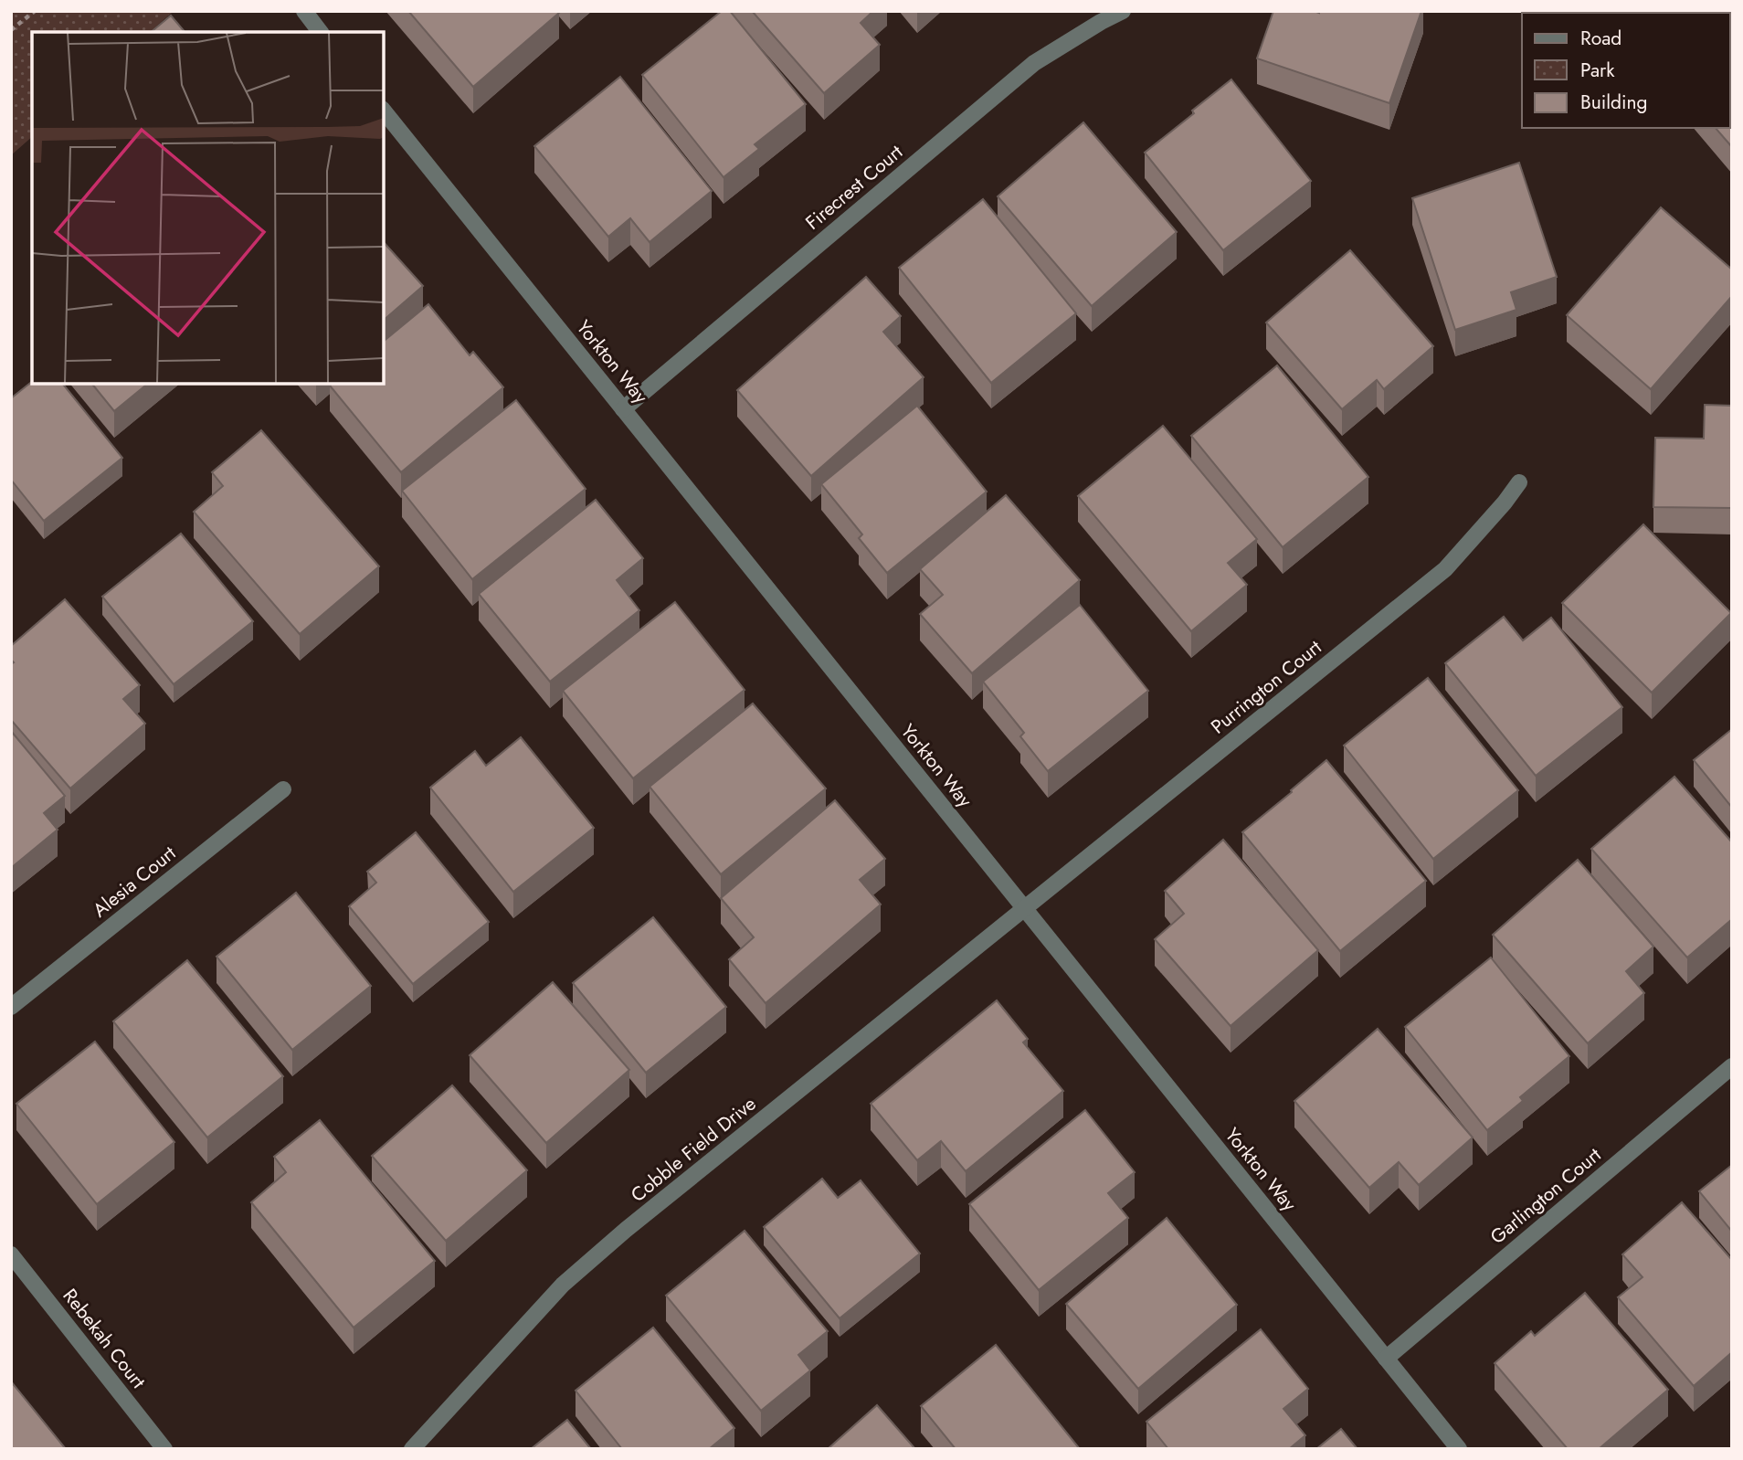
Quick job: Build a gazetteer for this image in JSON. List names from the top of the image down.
{
  "streets": {
    "street": [
      "Firecrest Court",
      "Yorkton Way",
      "Purrington Court",
      "Alesia Court",
      "Cobble Field Drive",
      "Garlington Court",
      "Rebekah Court"
    ]
  },
  "crossings": [
    ["Firecrest Court", "Yorkton Way"],
    ["Yorkton Way", "Purrington Court"],
    ["Yorkton Way", "Cobble Field Drive"],
    ["Yorkton Way", "Garlington Court"],
    ["Purrington Court", "Cobble Field Drive"]
  ],
  "legend": ["Road", "Park", "Building"]
}
